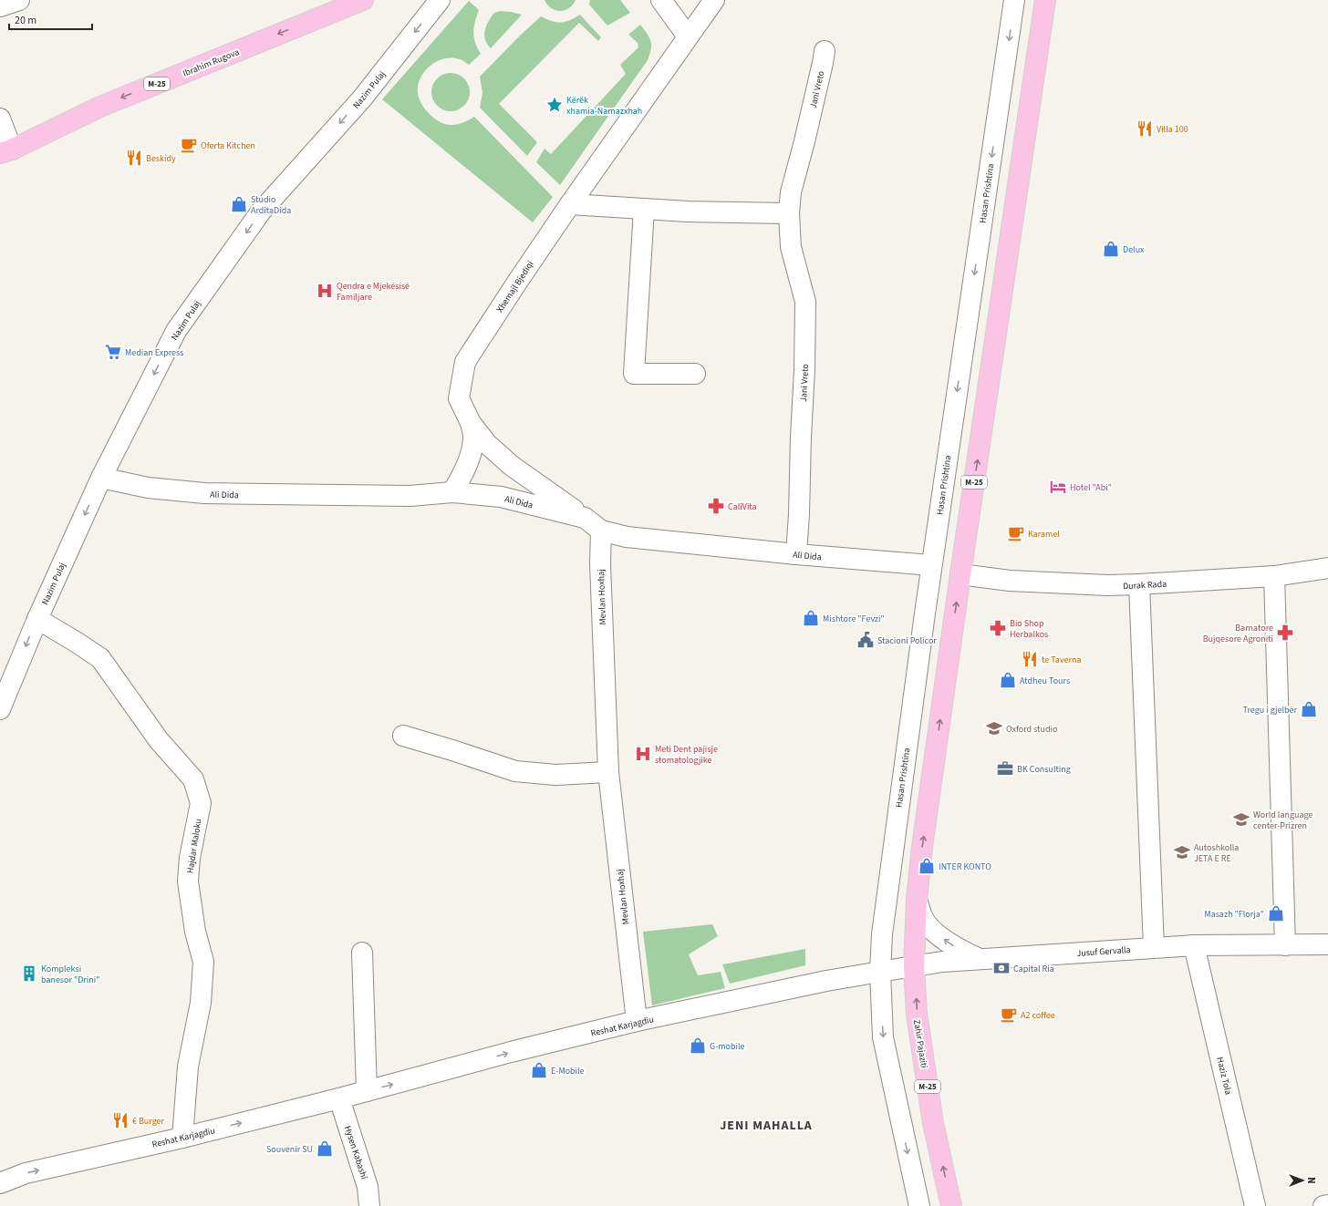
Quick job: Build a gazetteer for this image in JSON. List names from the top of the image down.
{
  "streets": {
    "main road": ["Ibrahim Rugova", "M-25", "Zahir Pajaziti"],
    "street": [
      "Nazim Pulaj",
      "Jani Vreto",
      "Hasan Prishtina",
      "Xhemajl Bjediqi",
      "Ali Dida",
      "Durak Rada",
      "Mevlan Hoxhaj",
      "Hajdar Maloku",
      "Jusuf Gervalla",
      "Reshat Karjagdiu",
      "Haziz Tola",
      "Hysen Kabashi"
    ]
  },
  "crossings": [
    ["M-25", "Durak Rada"],
    ["M-25", "Jusuf Gervalla"],
    ["M-25", "Zahir Pajaziti"],
    ["Nazim Pulaj", "Ali Dida"],
    ["Nazim Pulaj", "Hajdar Maloku"],
    ["Jani Vreto", "Ali Dida"],
    ["Hasan Prishtina", "Ali Dida"],
    ["Hasan Prishtina", "Jusuf Gervalla"],
    ["Hasan Prishtina", "Reshat Karjagdiu"],
    ["Xhemajl Bjediqi", "Ali Dida"],
    ["Ali Dida", "Mevlan Hoxhaj"],
    ["Mevlan Hoxhaj", "Reshat Karjagdiu"],
    ["Hajdar Maloku", "Reshat Karjagdiu"],
    ["Jusuf Gervalla", "Reshat Karjagdiu"],
    ["Jusuf Gervalla", "Zahir Pajaziti"],
    ["Jusuf Gervalla", "Haziz Tola"],
    ["Reshat Karjagdiu", "Hysen Kabashi"]
  ],
  "one_way": [
    "Ibrahim Rugova",
    "Nazim Pulaj",
    "Hasan Prishtina",
    "Reshat Karjagdiu",
    "Zahir Pajaziti"
  ],
  "districts": ["JENI MAHALLA"],
  "places": {
    "place": ["Kërëk xhamia-Namazxhah"],
    "restaurant": [
      "Villa 100",
      "Beskidy",
      "te Taverna",
      "€ Burger"
    ],
    "cafe": ["Oferta Kitchen", "Karamel", "A2 coffee"],
    "shop": [
      "Studio ArditaDida",
      "Delux",
      "Mishtore \"Fevzi\"",
      "Atdheu Tours",
      "Tregu i gjelbër",
      "INTER KONTO",
      "Masazh \"Florja\"",
      "G-mobile",
      "E-Mobile",
      "Souvenir SU"
    ],
    "hospital": ["Qendra e Mjekësisë Familjare", "Meti Dent pajisje stomatologjike"],
    "supermarket": ["Median Express"],
    "hotel": ["Hotel \"Abi\""],
    "pharmacy": ["CaliVita", "Bio Shop Herbalkos", "Barnatore Bujqesore Agroniti"],
    "public building": ["Stacioni Policor"],
    "school or university": ["Oxford studio", "World language center-Prizren", "Autoshkolla JETA E RE"],
    "office": ["BK Consulting"],
    "bank": ["Capital Ria"],
    "building": ["Kompleksi banesor \"Drini\""]
  },
  "scale_bar": "20 m",
  "north": "right"
}
